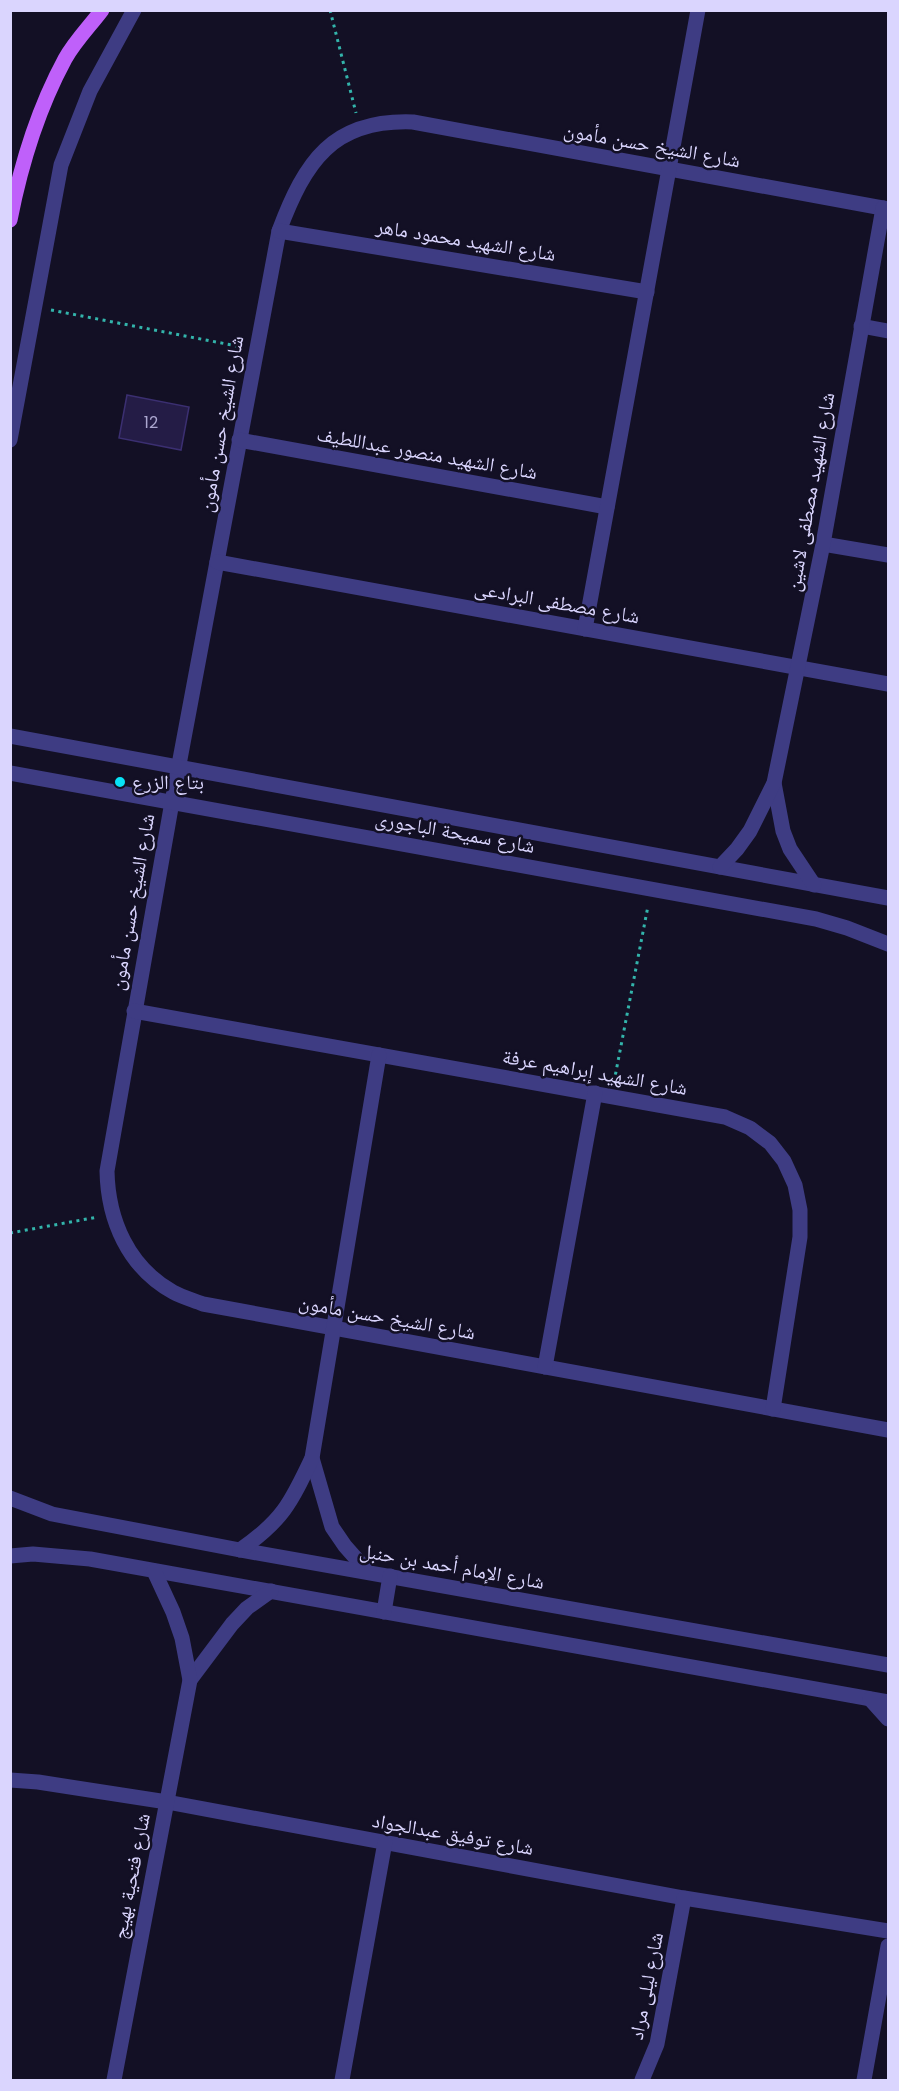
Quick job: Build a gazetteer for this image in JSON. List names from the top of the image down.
{
  "streets": {
    "street": [
      "شارع الشيخ حسن مأمون",
      "شارع الشهيد محمود ماهر",
      "شارع الشهيد منصور عبداللطيف",
      "شارع الشهيد مصطفى لاشين",
      "شارع مصطفى البرادعى",
      "شارع سميحة الباجورى",
      "شارع الشهيد إبراهيم عرفة",
      "شارع الإمام أحمد بن حنبل",
      "شارع توفيق عبدالجواد",
      "شارع فتحية بهيج",
      "شارع ليلى مراد"
    ]
  },
  "crossings": [
    ["شارع الشيخ حسن مأمون", "شارع الشهيد محمود ماهر"],
    ["شارع الشيخ حسن مأمون", "شارع الشهيد منصور عبداللطيف"],
    ["شارع الشيخ حسن مأمون", "شارع الشهيد مصطفى لاشين"],
    ["شارع الشيخ حسن مأمون", "شارع مصطفى البرادعى"],
    ["شارع الشيخ حسن مأمون", "شارع سميحة الباجورى"],
    ["شارع الشيخ حسن مأمون", "شارع الشهيد إبراهيم عرفة"],
    ["شارع الشهيد مصطفى لاشين", "شارع مصطفى البرادعى"],
    ["شارع الشهيد مصطفى لاشين", "شارع سميحة الباجورى"],
    ["شارع توفيق عبدالجواد", "شارع فتحية بهيج"],
    ["شارع توفيق عبدالجواد", "شارع ليلى مراد"]
  ],
  "places": ["بتاع الزرع"],
  "house_numbers": ["12"]
}
